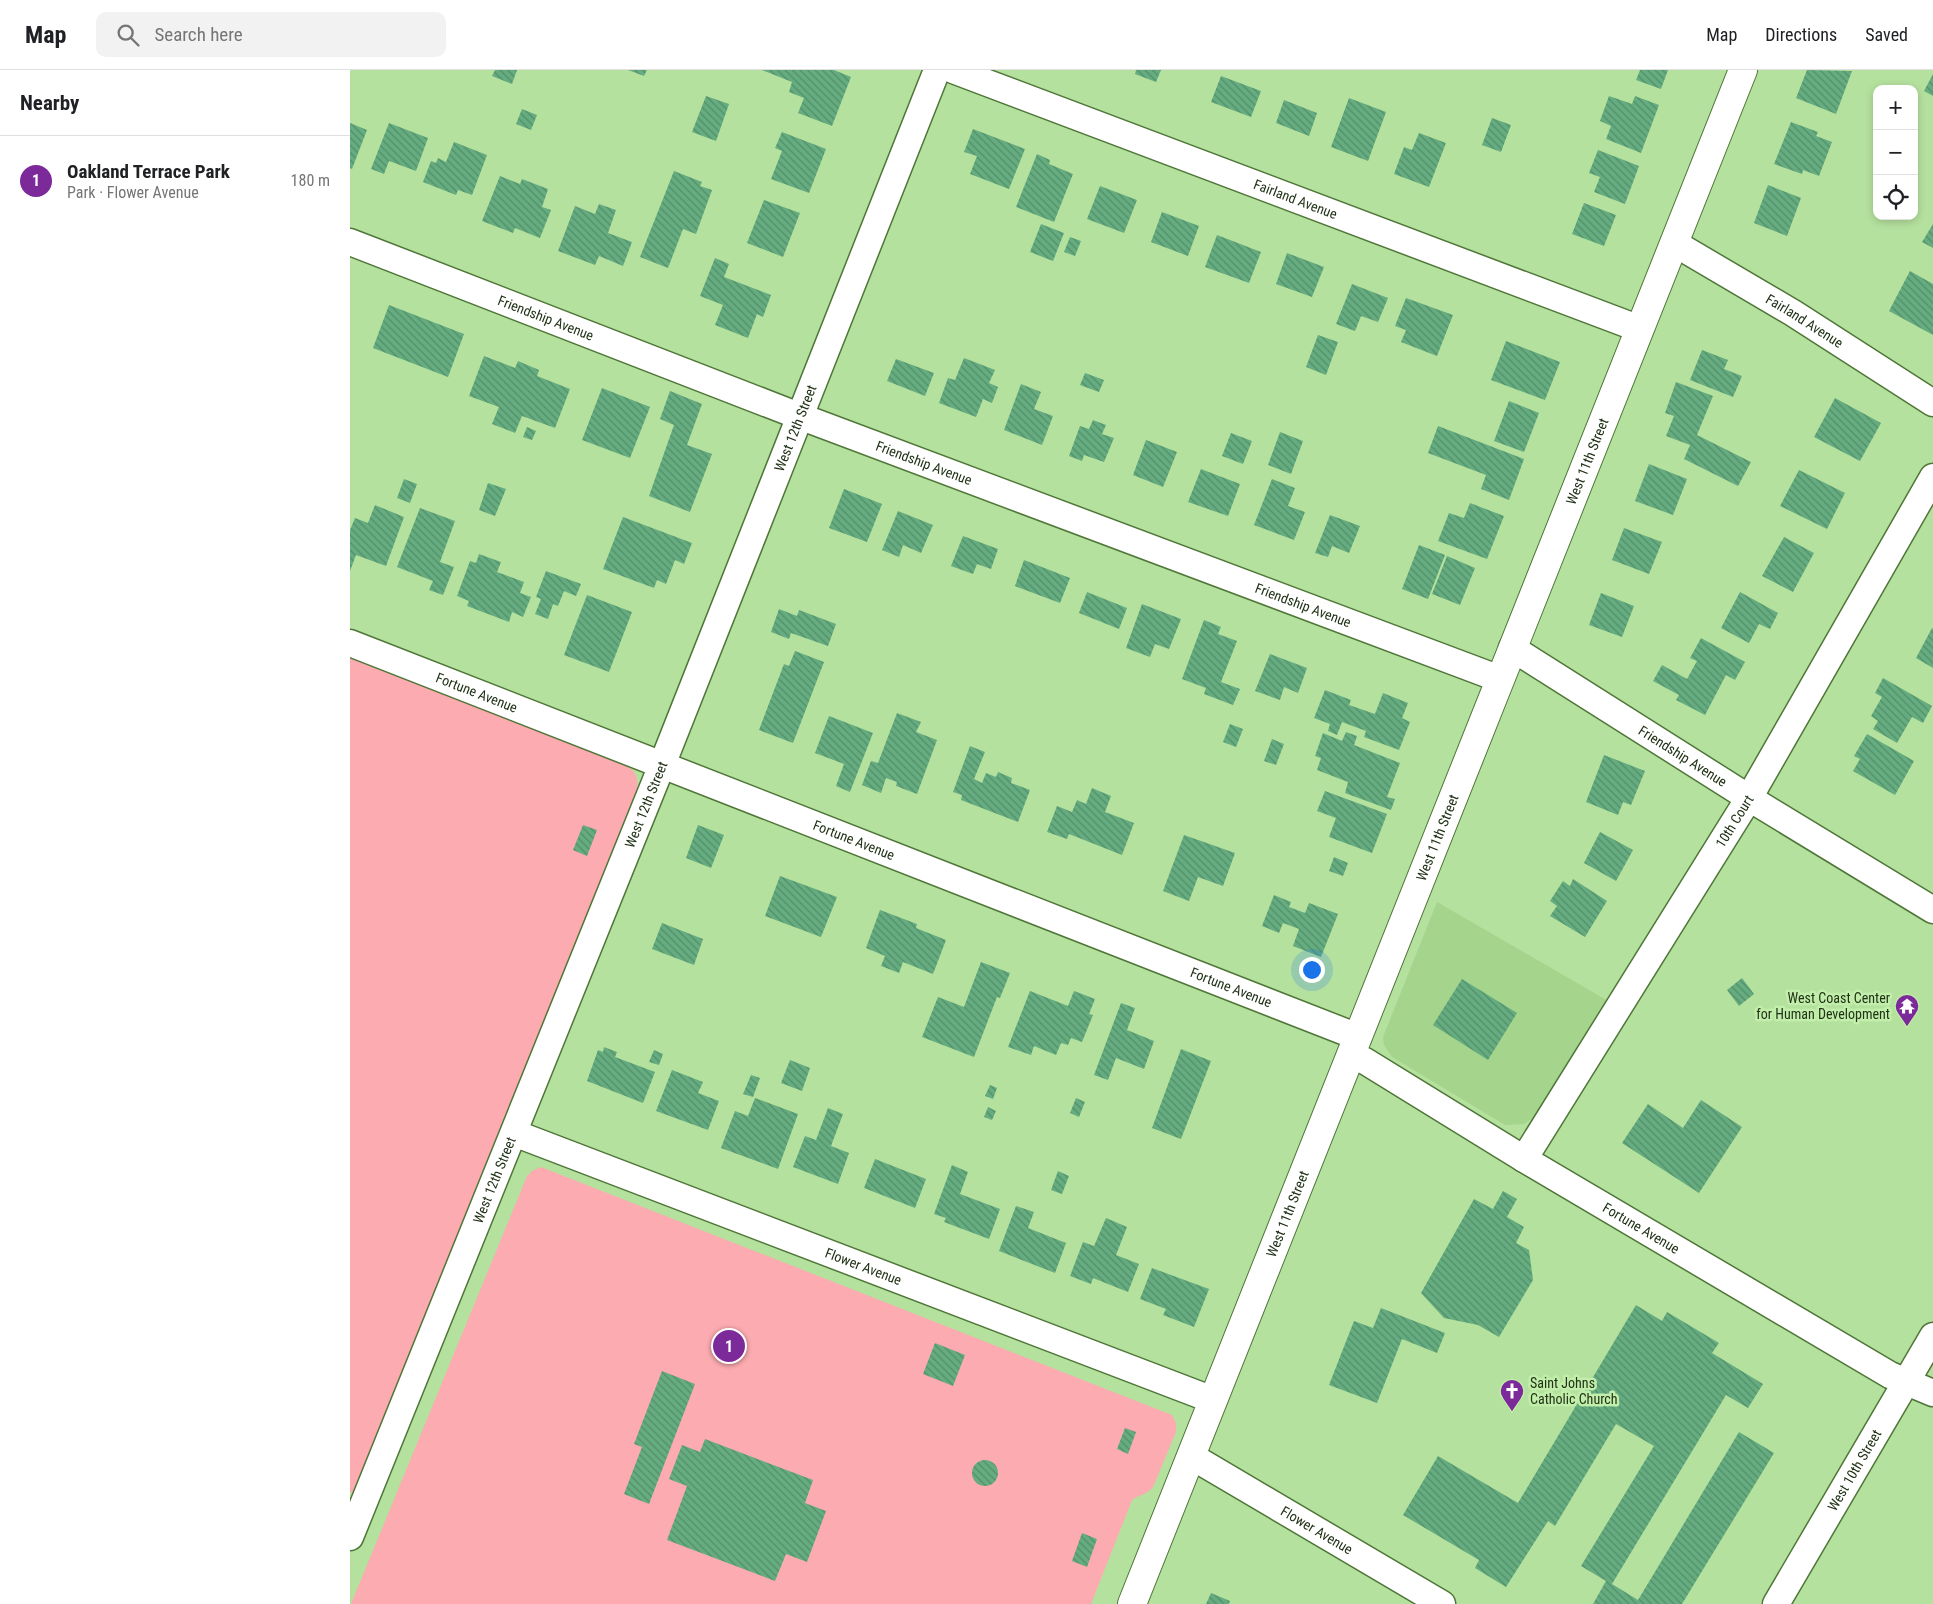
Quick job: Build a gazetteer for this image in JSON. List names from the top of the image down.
{
  "streets": {
    "main road": ["West 11th Street"],
    "street": [
      "Fairland Avenue",
      "Friendship Avenue",
      "West 12th Street",
      "Fortune Avenue",
      "10th Court",
      "Flower Avenue",
      "West 10th Street"
    ]
  },
  "crossings": [
    ["Fairland Avenue", "West 11th Street"],
    ["Friendship Avenue", "West 12th Street"],
    ["Friendship Avenue", "West 11th Street"],
    ["Friendship Avenue", "10th Court"],
    ["West 12th Street", "Fortune Avenue"],
    ["West 12th Street", "Flower Avenue"],
    ["West 11th Street", "Fortune Avenue"],
    ["West 11th Street", "Flower Avenue"],
    ["Fortune Avenue", "10th Court"],
    ["Fortune Avenue", "West 10th Street"]
  ],
  "places": {
    "temple": ["West Coast Center for Human Development"],
    "church": ["Saint Johns Catholic Church"]
  },
  "page": {
    "header": "Map",
    "search": "Search here",
    "nav": ["Map", "Directions", "Saved"],
    "heading": "Nearby",
    "map_buttons": ["+", "−"],
    "list": [
      {
        "mark": "1",
        "name": "Oakland Terrace Park",
        "note": "Park · Flower Avenue",
        "value": "180 m"
      }
    ],
    "pins": "1"
  }
}
